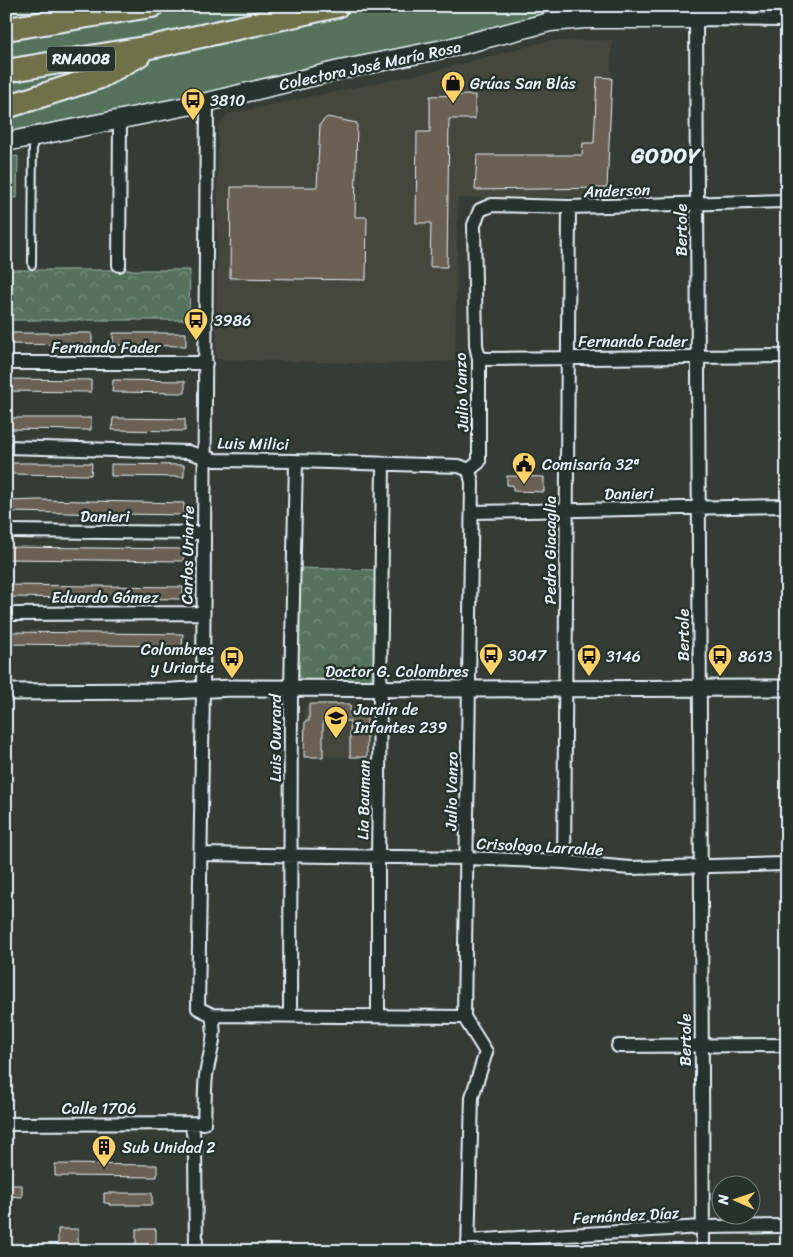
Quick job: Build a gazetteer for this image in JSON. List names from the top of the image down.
{
  "streets": {
    "highway": ["RNA008"],
    "main road": ["Colectora José María Rosa"],
    "street": [
      "Anderson",
      "Bertole",
      "Fernando Fader",
      "Julio Vanzo",
      "Luis Milici",
      "Danieri",
      "Pedro Giacaglia",
      "Carlos Uriarte",
      "Eduardo Gómez",
      "Doctor G. Colombres",
      "Luis Ouvrard",
      "Lia Bauman",
      "Crisologo Larralde",
      "Calle 1706",
      "Fernández Díaz"
    ]
  },
  "crossings": [
    ["Colectora José María Rosa", "Bertole"],
    ["Colectora José María Rosa", "Carlos Uriarte"],
    ["Anderson", "Bertole"],
    ["Anderson", "Julio Vanzo"],
    ["Anderson", "Pedro Giacaglia"],
    ["Bertole", "Fernando Fader"],
    ["Bertole", "Danieri"],
    ["Bertole", "Doctor G. Colombres"],
    ["Bertole", "Crisologo Larralde"],
    ["Bertole", "Fernández Díaz"],
    ["Fernando Fader", "Julio Vanzo"],
    ["Fernando Fader", "Pedro Giacaglia"],
    ["Fernando Fader", "Carlos Uriarte"],
    ["Julio Vanzo", "Luis Milici"],
    ["Julio Vanzo", "Danieri"],
    ["Julio Vanzo", "Doctor G. Colombres"],
    ["Julio Vanzo", "Crisologo Larralde"],
    ["Luis Milici", "Carlos Uriarte"],
    ["Luis Milici", "Luis Ouvrard"],
    ["Luis Milici", "Lia Bauman"],
    ["Danieri", "Pedro Giacaglia"],
    ["Danieri", "Carlos Uriarte"],
    ["Pedro Giacaglia", "Doctor G. Colombres"],
    ["Pedro Giacaglia", "Crisologo Larralde"],
    ["Carlos Uriarte", "Eduardo Gómez"],
    ["Carlos Uriarte", "Doctor G. Colombres"],
    ["Carlos Uriarte", "Crisologo Larralde"],
    ["Doctor G. Colombres", "Luis Ouvrard"],
    ["Doctor G. Colombres", "Lia Bauman"],
    ["Luis Ouvrard", "Crisologo Larralde"],
    ["Lia Bauman", "Crisologo Larralde"]
  ],
  "districts": ["GODOY"],
  "places": {
    "shop": ["Grúas San Blás"],
    "bus stop": [
      "3810",
      "3986",
      "3047",
      "3146",
      "8613",
      "Colombres y Uriarte"
    ],
    "public building": ["Comisaría 32ª"],
    "school or university": ["Jardín de Infantes 239"],
    "building": ["Sub Unidad 2"]
  },
  "north": "left"
}
